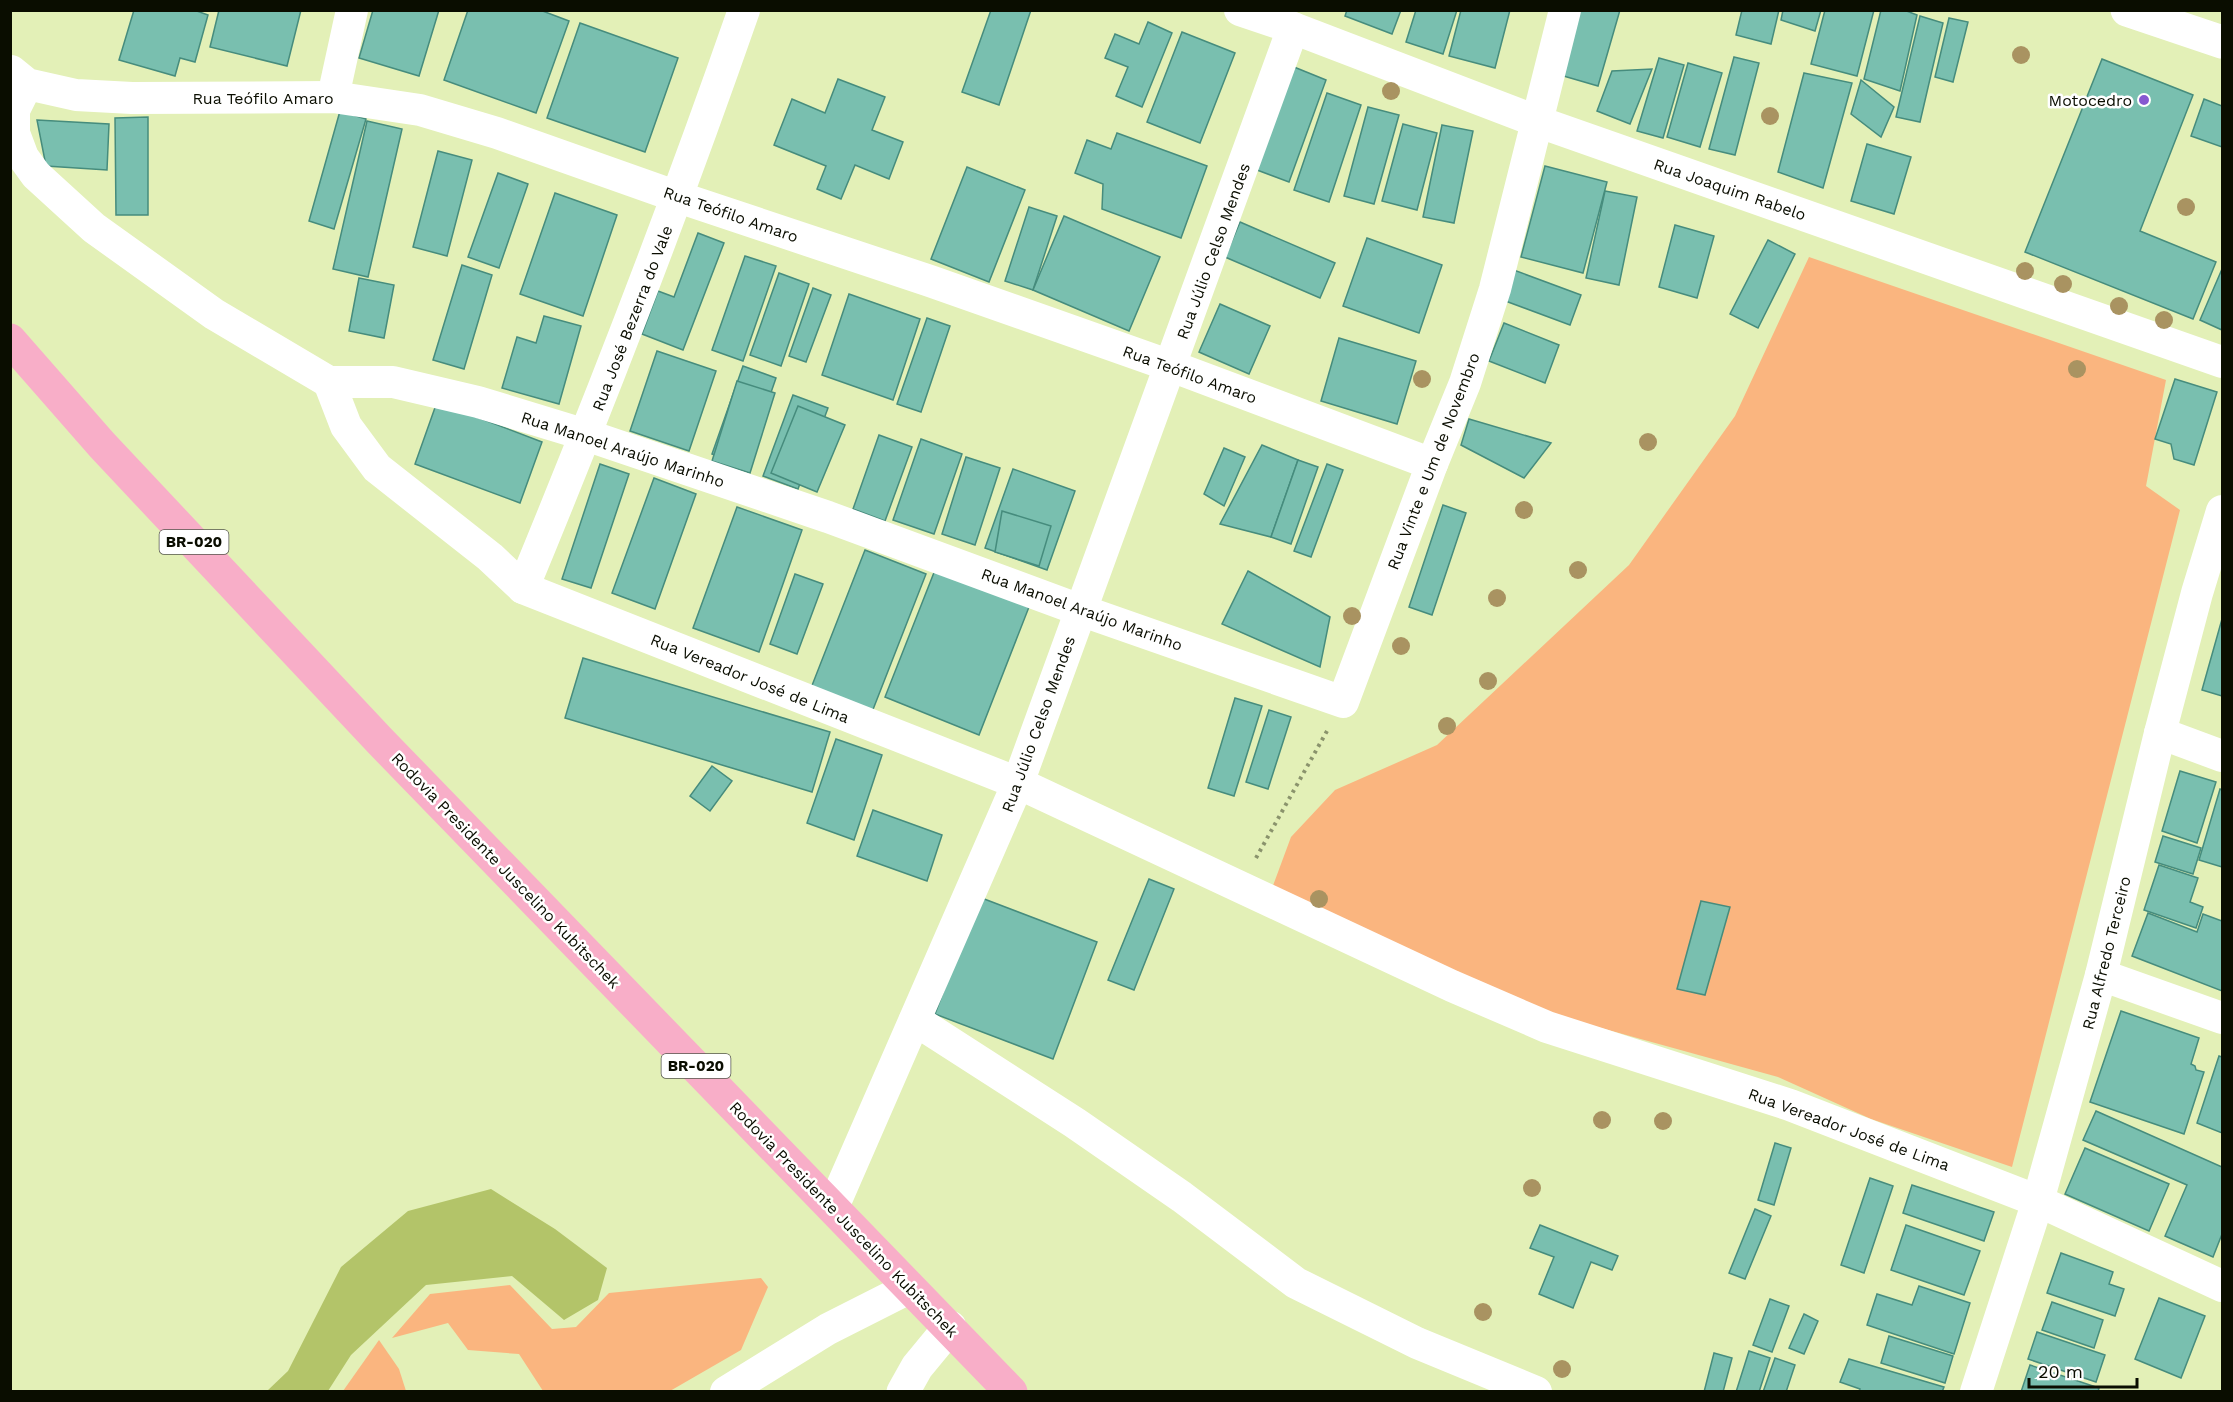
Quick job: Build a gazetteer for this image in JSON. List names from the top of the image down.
{
  "streets": {
    "highway": ["BR-020", "Rodovia Presidente Juscelino Kubitschek"],
    "street": [
      "Rua Teófilo Amaro",
      "Rua Joaquim Rabelo",
      "Rua Júlio Celso Mendes",
      "Rua José Bezerra do Vale",
      "Rua Manoel Araújo Marinho",
      "Rua Vinte e Um de Novembro",
      "Rua Vereador José de Lima",
      "Rua Alfredo Terceiro"
    ]
  },
  "crossings": [
    ["Rua Teófilo Amaro", "Rua Júlio Celso Mendes"],
    ["Rua Teófilo Amaro", "Rua José Bezerra do Vale"],
    ["Rua Teófilo Amaro", "Rua Vinte e Um de Novembro"],
    ["Rua Joaquim Rabelo", "Rua Júlio Celso Mendes"],
    ["Rua Joaquim Rabelo", "Rua Vinte e Um de Novembro"],
    ["Rua Júlio Celso Mendes", "Rua Manoel Araújo Marinho"],
    ["Rua Júlio Celso Mendes", "Rua Vereador José de Lima"],
    ["Rua Júlio Celso Mendes", "Rodovia Presidente Juscelino Kubitschek"],
    ["Rua José Bezerra do Vale", "Rua Manoel Araújo Marinho"],
    ["Rua José Bezerra do Vale", "Rua Vereador José de Lima"],
    ["Rua Manoel Araújo Marinho", "Rua Vinte e Um de Novembro"],
    ["Rua Manoel Araújo Marinho", "Rua Vereador José de Lima"],
    ["Rua Vereador José de Lima", "Rua Alfredo Terceiro"]
  ],
  "places": ["Motocedro"],
  "scale_bar": "20 m"
}
